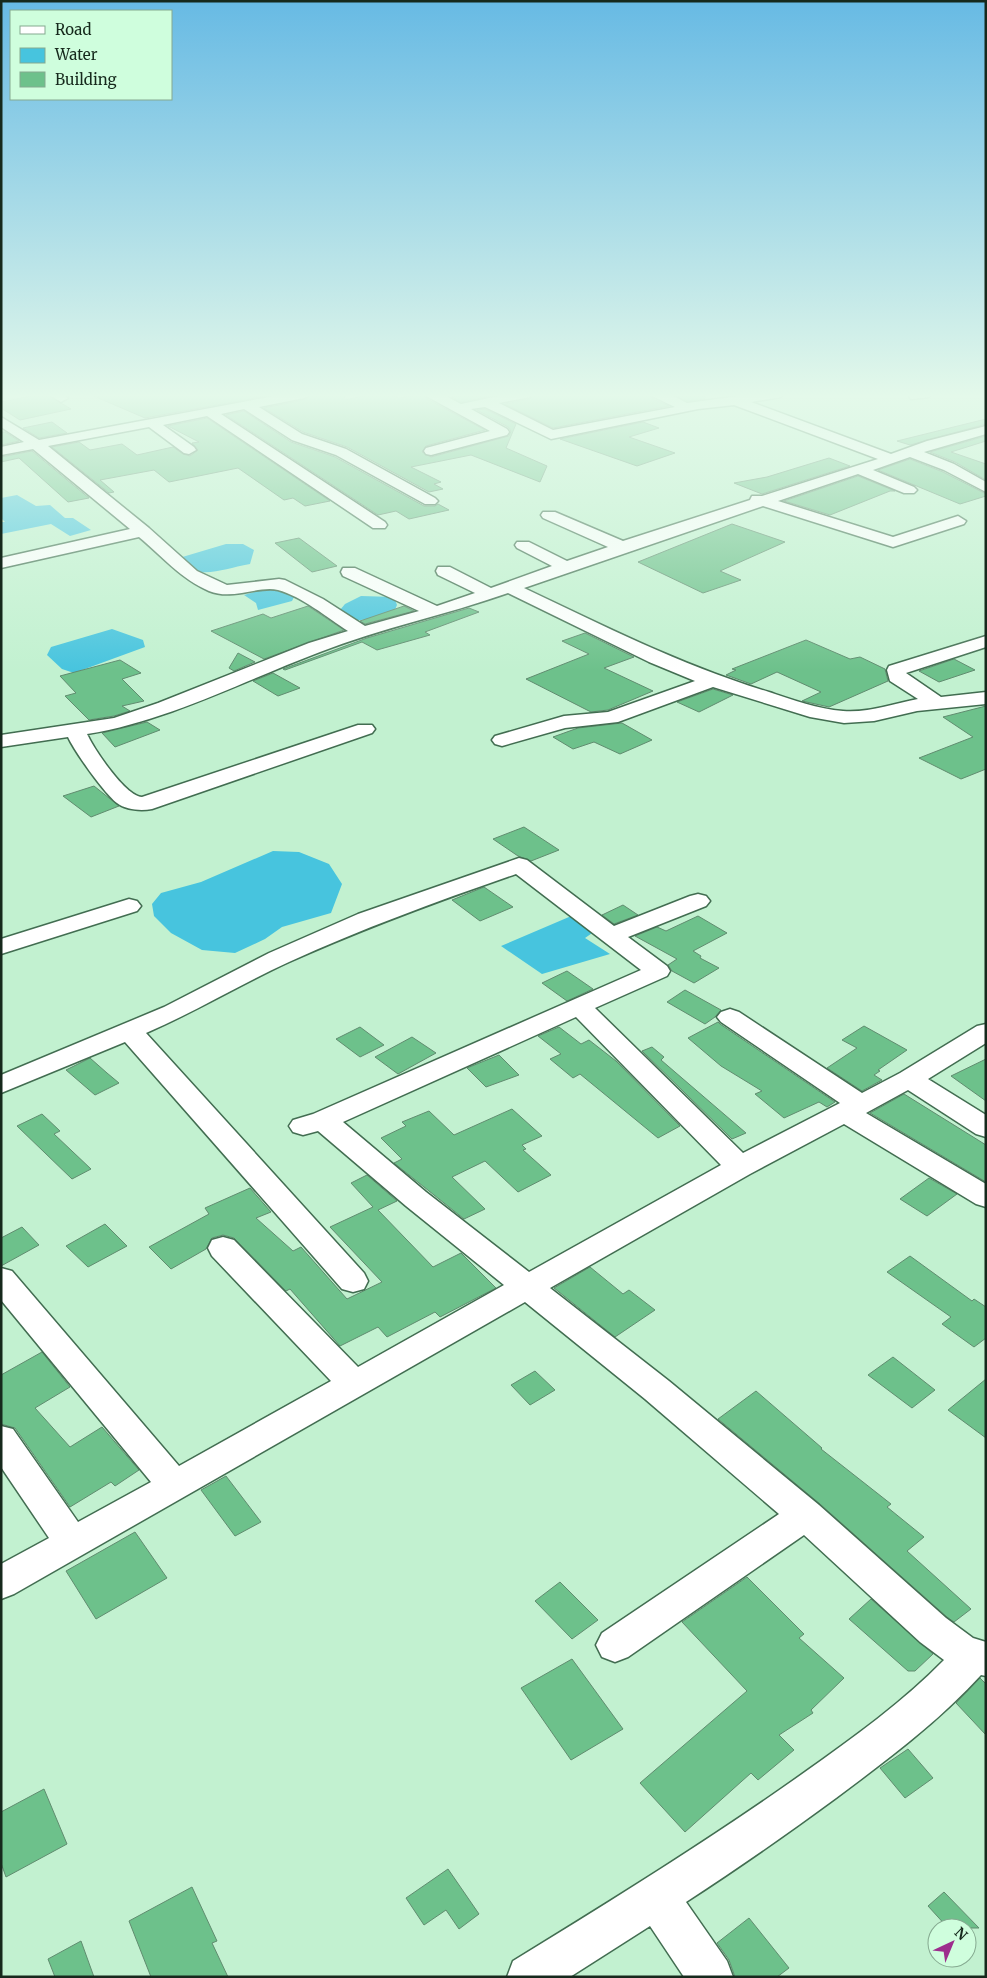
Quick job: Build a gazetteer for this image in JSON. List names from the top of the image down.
{
  "legend": ["Road", "Water", "Building"],
  "north": "top right"
}
